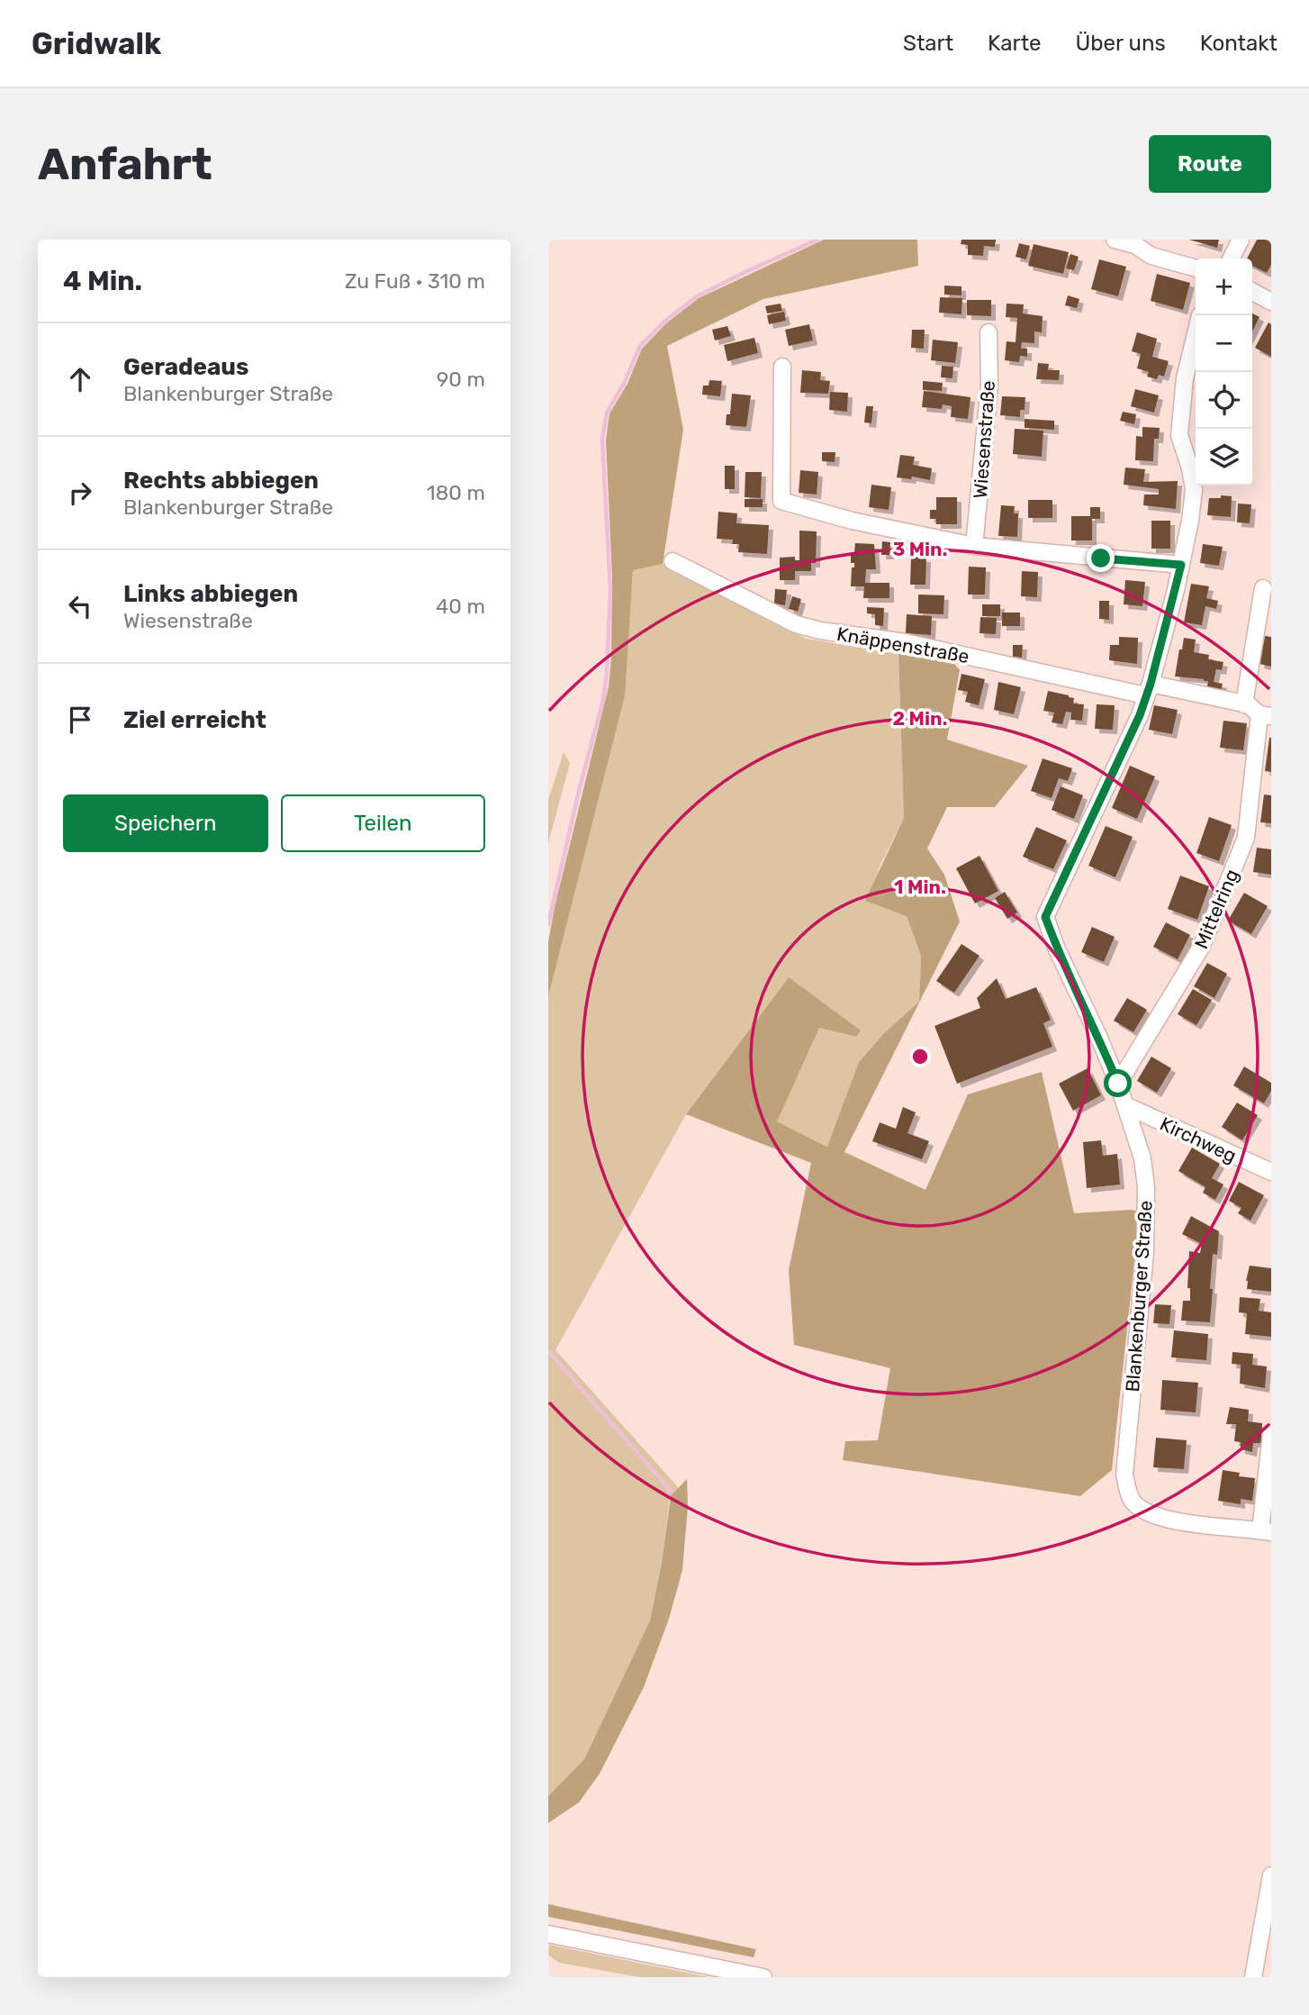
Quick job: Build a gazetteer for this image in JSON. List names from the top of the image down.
{
  "streets": {
    "street": [
      "Wiesenstraße",
      "Knäppenstraße",
      "Mittelring",
      "Kirchweg",
      "Blankenburger Straße"
    ]
  },
  "crossings": [
    ["Knäppenstraße", "Mittelring"],
    ["Knäppenstraße", "Blankenburger Straße"],
    ["Mittelring", "Blankenburger Straße"],
    ["Kirchweg", "Blankenburger Straße"]
  ],
  "page": {
    "header": "Gridwalk",
    "nav": [
      "Start",
      "Karte",
      "Über uns",
      "Kontakt"
    ],
    "buttons": [
      "Route",
      ["Speichern", "Teilen"]
    ],
    "title": "Anfahrt",
    "heading": ["4 Min.", "Zu Fuß · 310 m"],
    "map_buttons": ["+", "−"],
    "list": [
      ["Geradeaus", "Blankenburger Straße", "90 m"],
      ["Rechts abbiegen", "Blankenburger Straße", "180 m"],
      ["Links abbiegen", "Wiesenstraße", "40 m"],
      "Ziel erreicht"
    ]
  },
  "rings": ["3 Min.", "2 Min.", "1 Min."]
}
